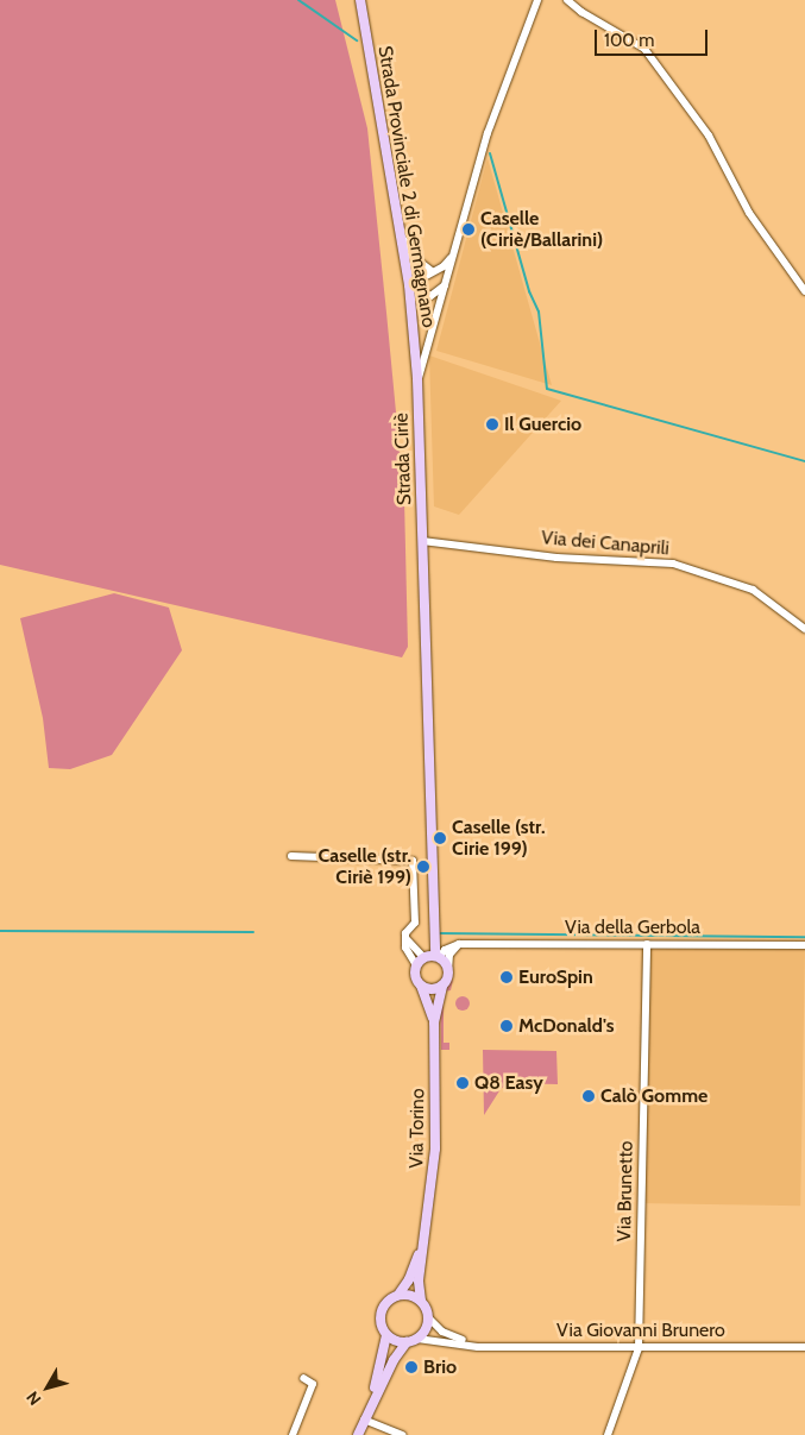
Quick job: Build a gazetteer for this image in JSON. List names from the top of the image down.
{
  "streets": {
    "main road": ["Strada Provinciale 2 di Germagnano", "Strada Ciriè", "Via Torino"],
    "street": [
      "Via dei Canaprili",
      "Via della Gerbola",
      "Via Brunetto",
      "Via Giovanni Brunero"
    ]
  },
  "crossings": [
    ["Strada Provinciale 2 di Germagnano", "Strada Ciriè"],
    ["Strada Ciriè", "Via dei Canaprili"],
    ["Strada Ciriè", "Via Torino"],
    ["Via della Gerbola", "Via Brunetto"],
    ["Via Torino", "Via Giovanni Brunero"],
    ["Via Brunetto", "Via Giovanni Brunero"]
  ],
  "places": [
    "Caselle (Ciriè/Ballarini)",
    "Il Guercio",
    "Caselle (str. Cirie 199)",
    "Caselle (str. Ciriè 199)",
    "EuroSpin",
    "McDonald's",
    "Q8 Easy",
    "Calò Gomme",
    "Brio"
  ],
  "scale_bar": "100 m",
  "north": "bottom left"
}
